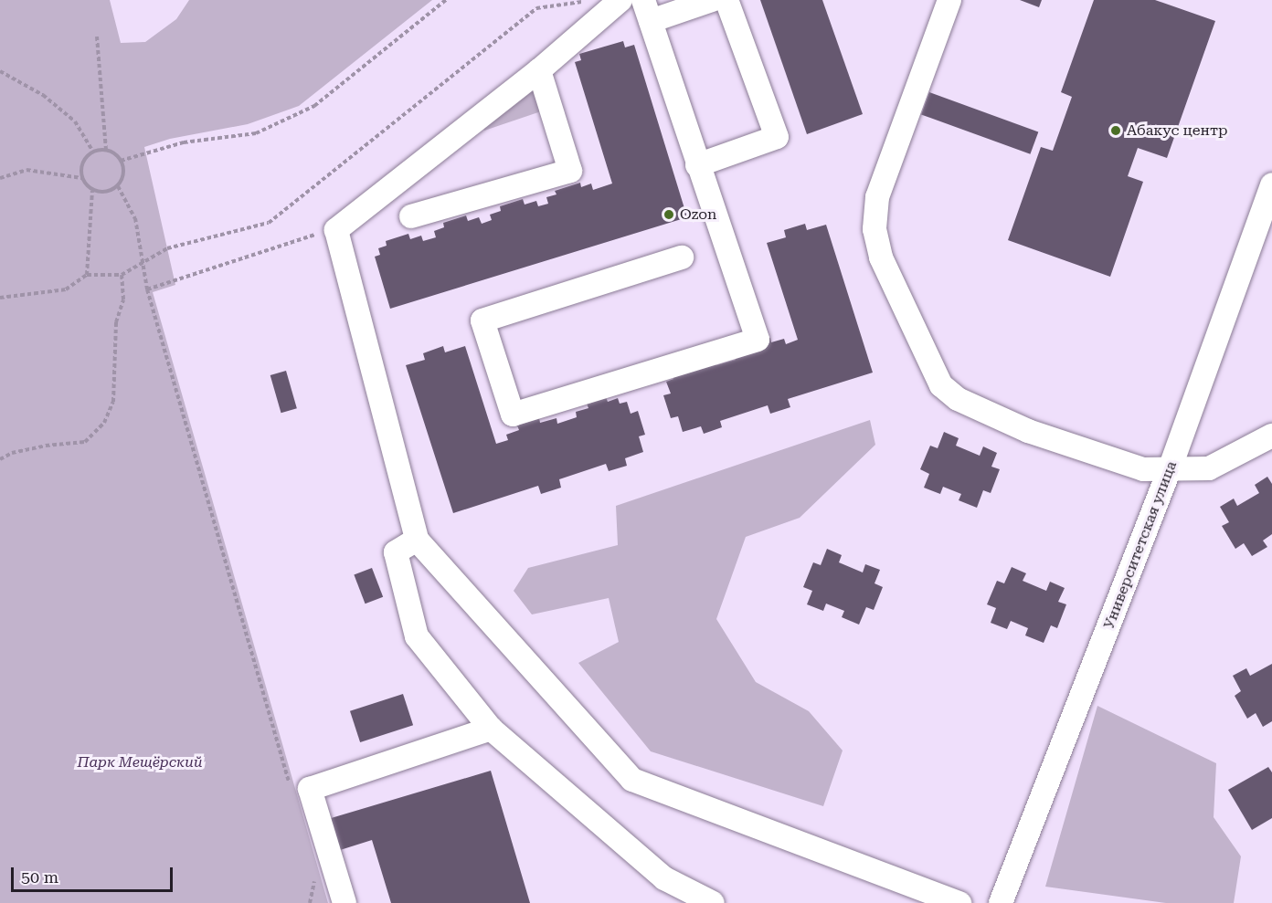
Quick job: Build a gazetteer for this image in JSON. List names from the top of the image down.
{
  "streets": {
    "street": ["Университетская улица"]
  },
  "parks": ["Парк Мещёрский"],
  "places": ["Абакус центр", "Ozon"],
  "scale_bar": "50 m"
}
